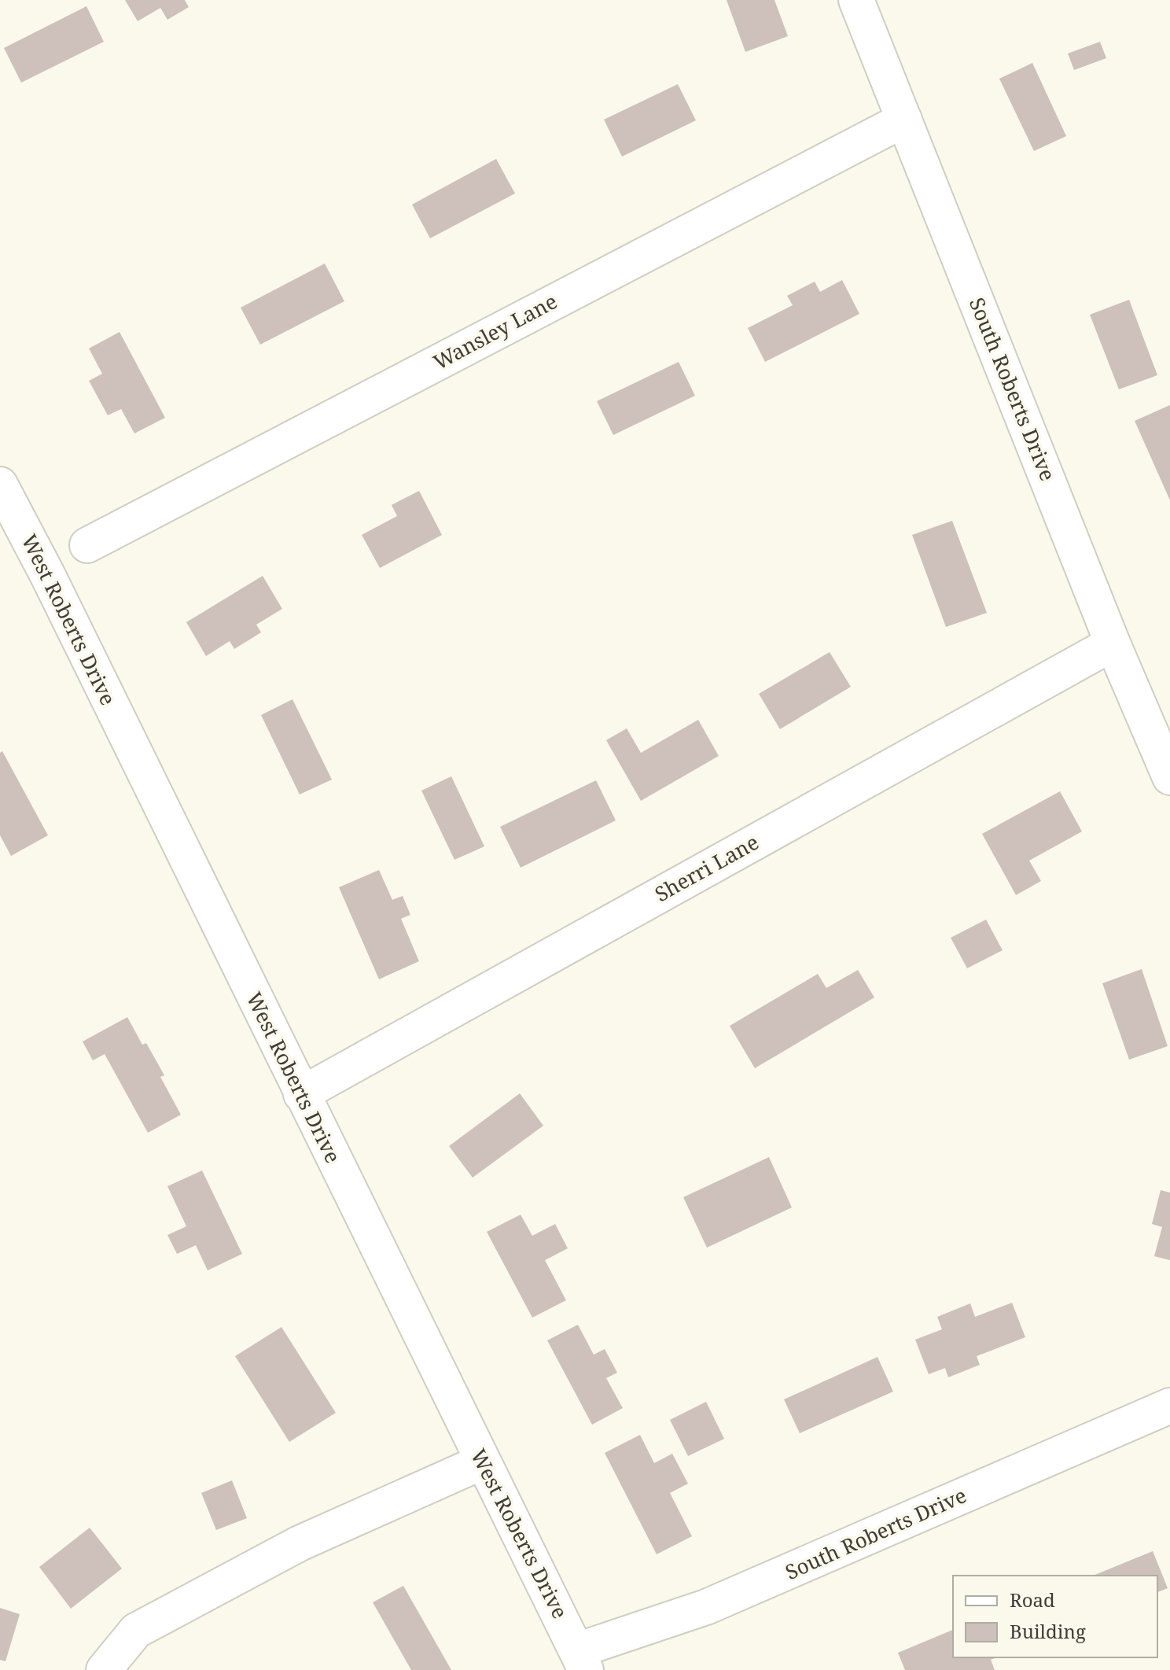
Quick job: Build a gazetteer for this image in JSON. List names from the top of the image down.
{
  "streets": {
    "street": [
      "Wansley Lane",
      "South Roberts Drive",
      "West Roberts Drive",
      "Sherri Lane"
    ]
  },
  "crossings": [
    ["Wansley Lane", "South Roberts Drive"],
    ["South Roberts Drive", "West Roberts Drive"],
    ["South Roberts Drive", "Sherri Lane"],
    ["West Roberts Drive", "Sherri Lane"]
  ],
  "legend": ["Road", "Building"]
}
